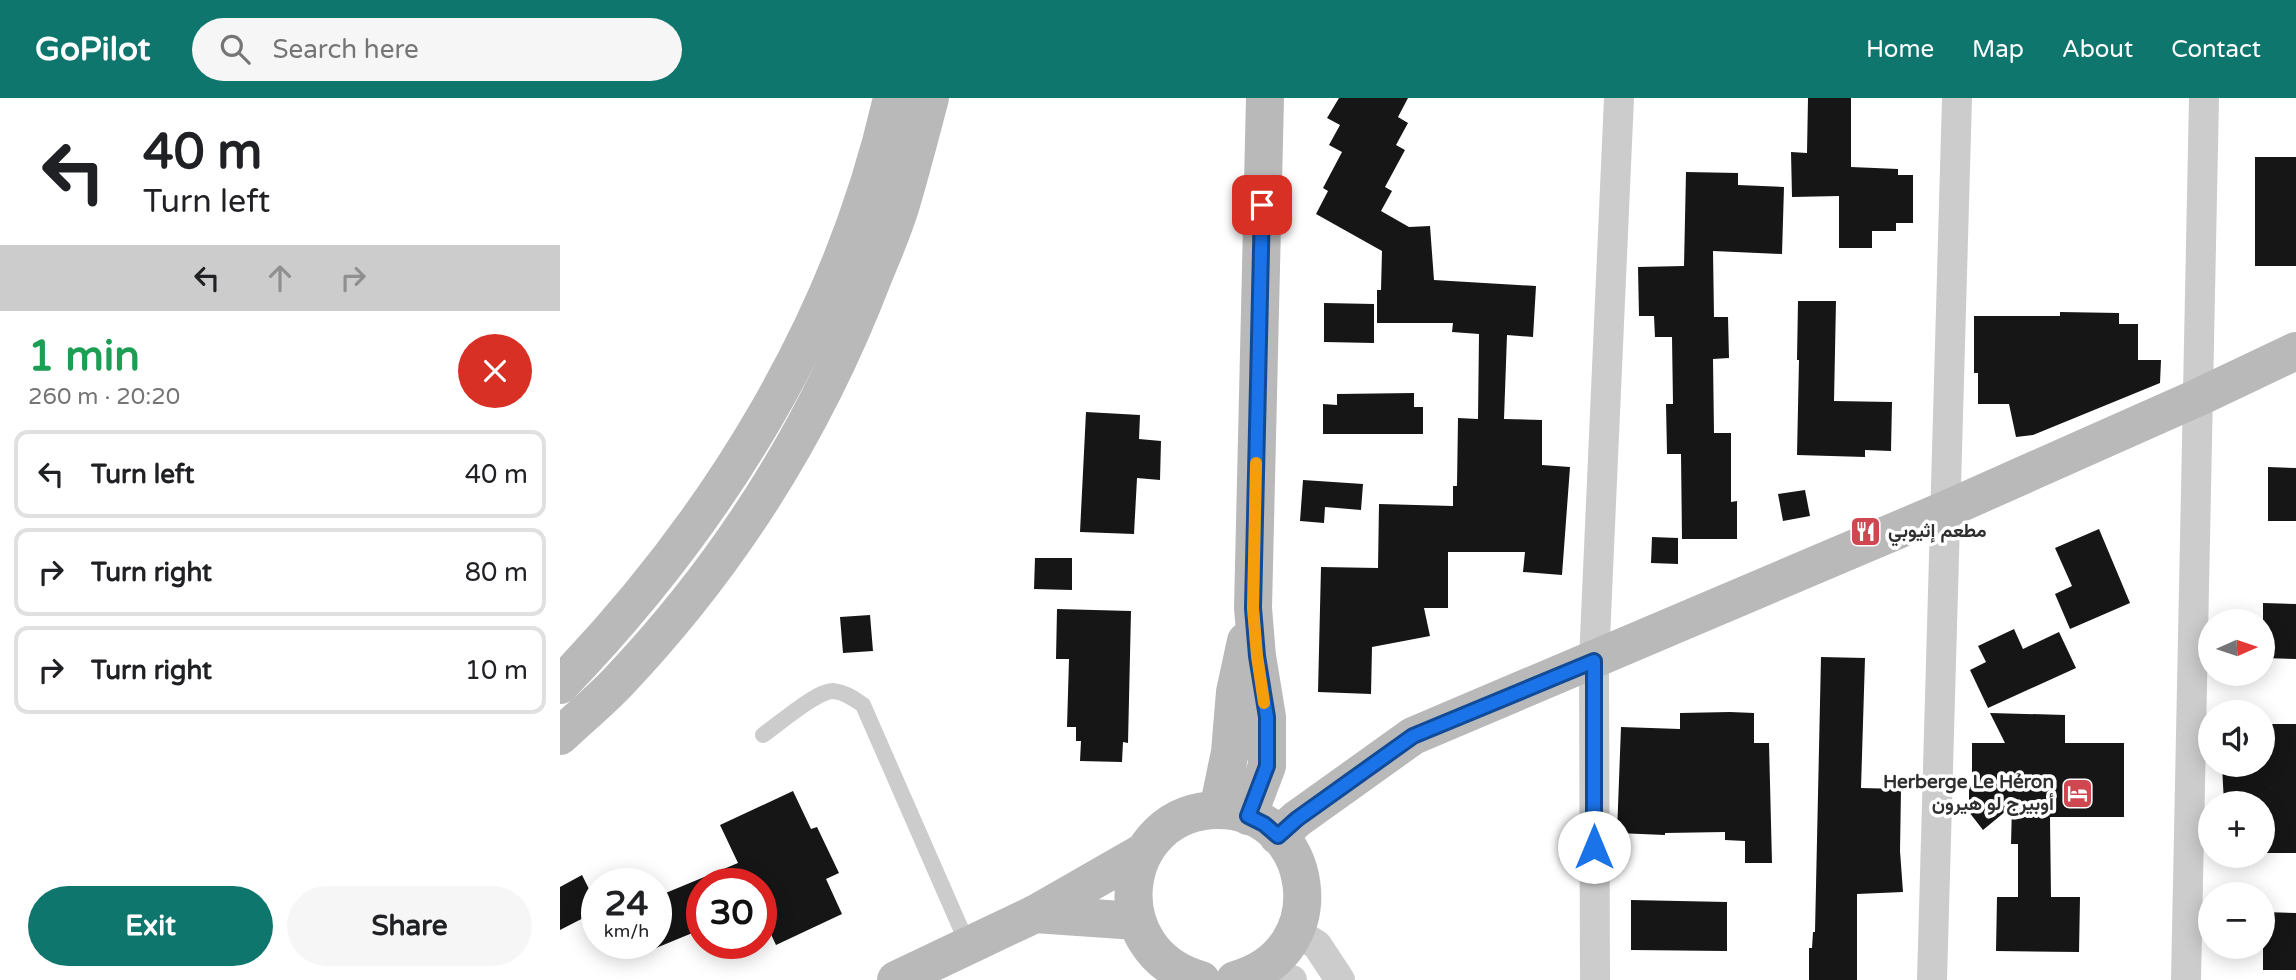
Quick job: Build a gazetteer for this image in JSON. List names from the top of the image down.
{
  "places": {
    "restaurant": ["مطعم إثيوبي"],
    "hotel": ["Herberge Le Héron أوبيرج لو هيرون"]
  },
  "north": "right",
  "page": {
    "header": "GoPilot",
    "search": "Search here",
    "nav": [
      "Home",
      "Map",
      "About",
      "Contact"
    ],
    "turn": ["40 m", "Turn left"],
    "heading": ["1 min", "260 m · 20:20"],
    "list": [
      {
        "name": "Turn left",
        "value": "40 m"
      },
      {
        "name": "Turn right",
        "value": "80 m"
      },
      {
        "name": "Turn right",
        "value": "10 m"
      }
    ],
    "map_buttons": ["+", "−"],
    "speed": "24 km/h",
    "limit": "30",
    "buttons": ["Exit", "Share"]
  }
}
